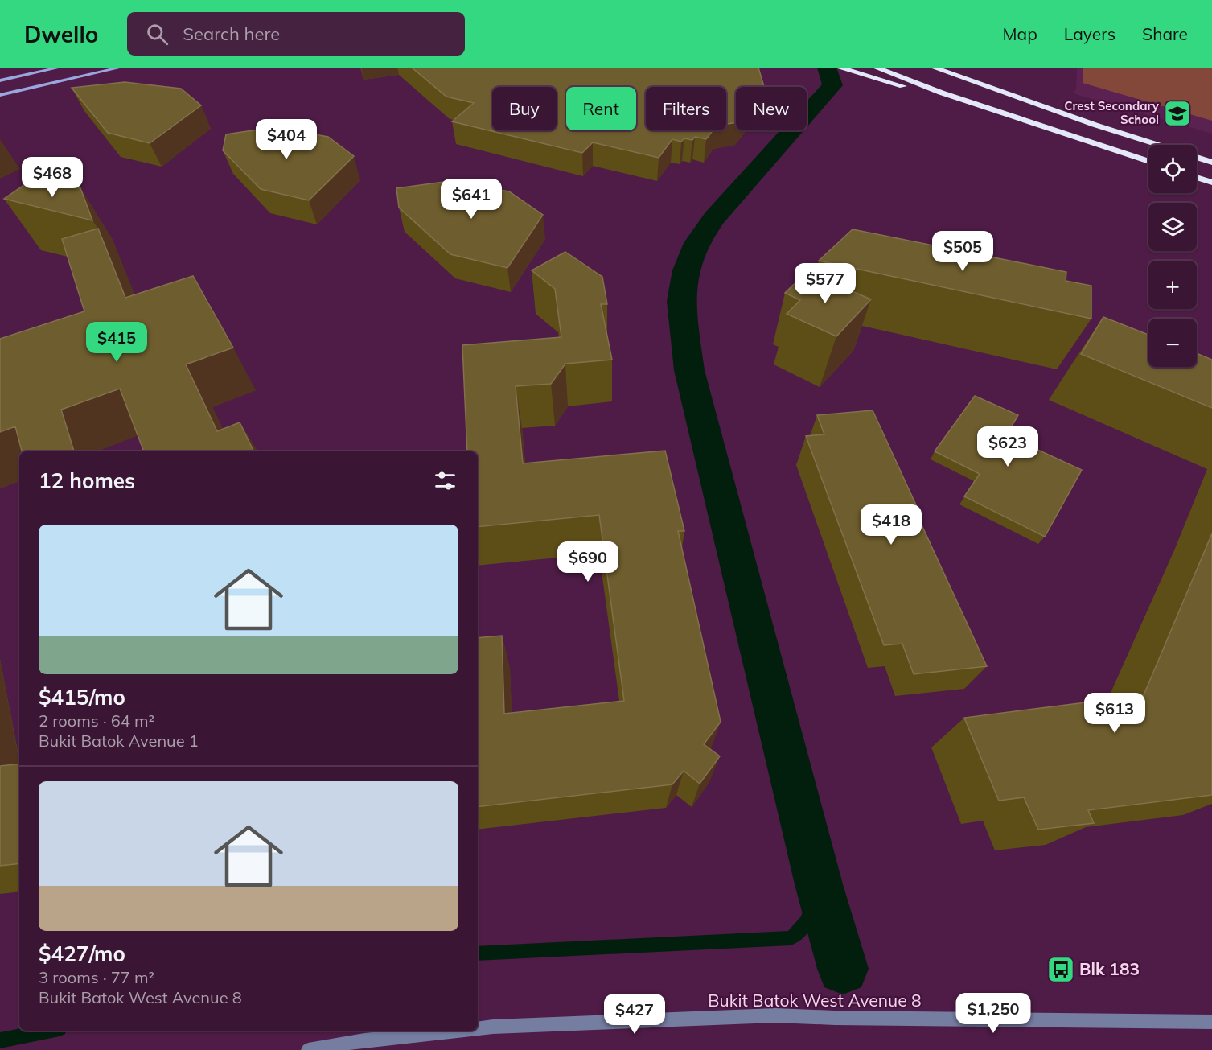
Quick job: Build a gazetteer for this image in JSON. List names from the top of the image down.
{
  "streets": {
    "street": ["Bukit Batok West Avenue 8"]
  },
  "places": {
    "school or university": ["Crest Secondary School"],
    "bus stop": ["Blk 183"]
  },
  "page": {
    "header": "Dwello",
    "search": "Search here",
    "nav": ["Map", "Layers", "Share"],
    "chip": [
      "Buy",
      "Rent",
      "Filters",
      "New"
    ],
    "price": [
      "$404",
      "$468",
      "$641",
      "$505",
      "$577",
      "$415",
      "$623",
      "$418",
      "$690",
      "$613",
      "$1,250",
      "$427"
    ],
    "map_buttons": ["+", "−"],
    "heading": "12 homes",
    "list": [
      {
        "name": "$415/mo",
        "note": "2 rooms · 64 m² · Bukit Batok Avenue 1"
      },
      {
        "name": "$427/mo",
        "note": "3 rooms · 77 m² · Bukit Batok West Avenue 8"
      }
    ]
  }
}
